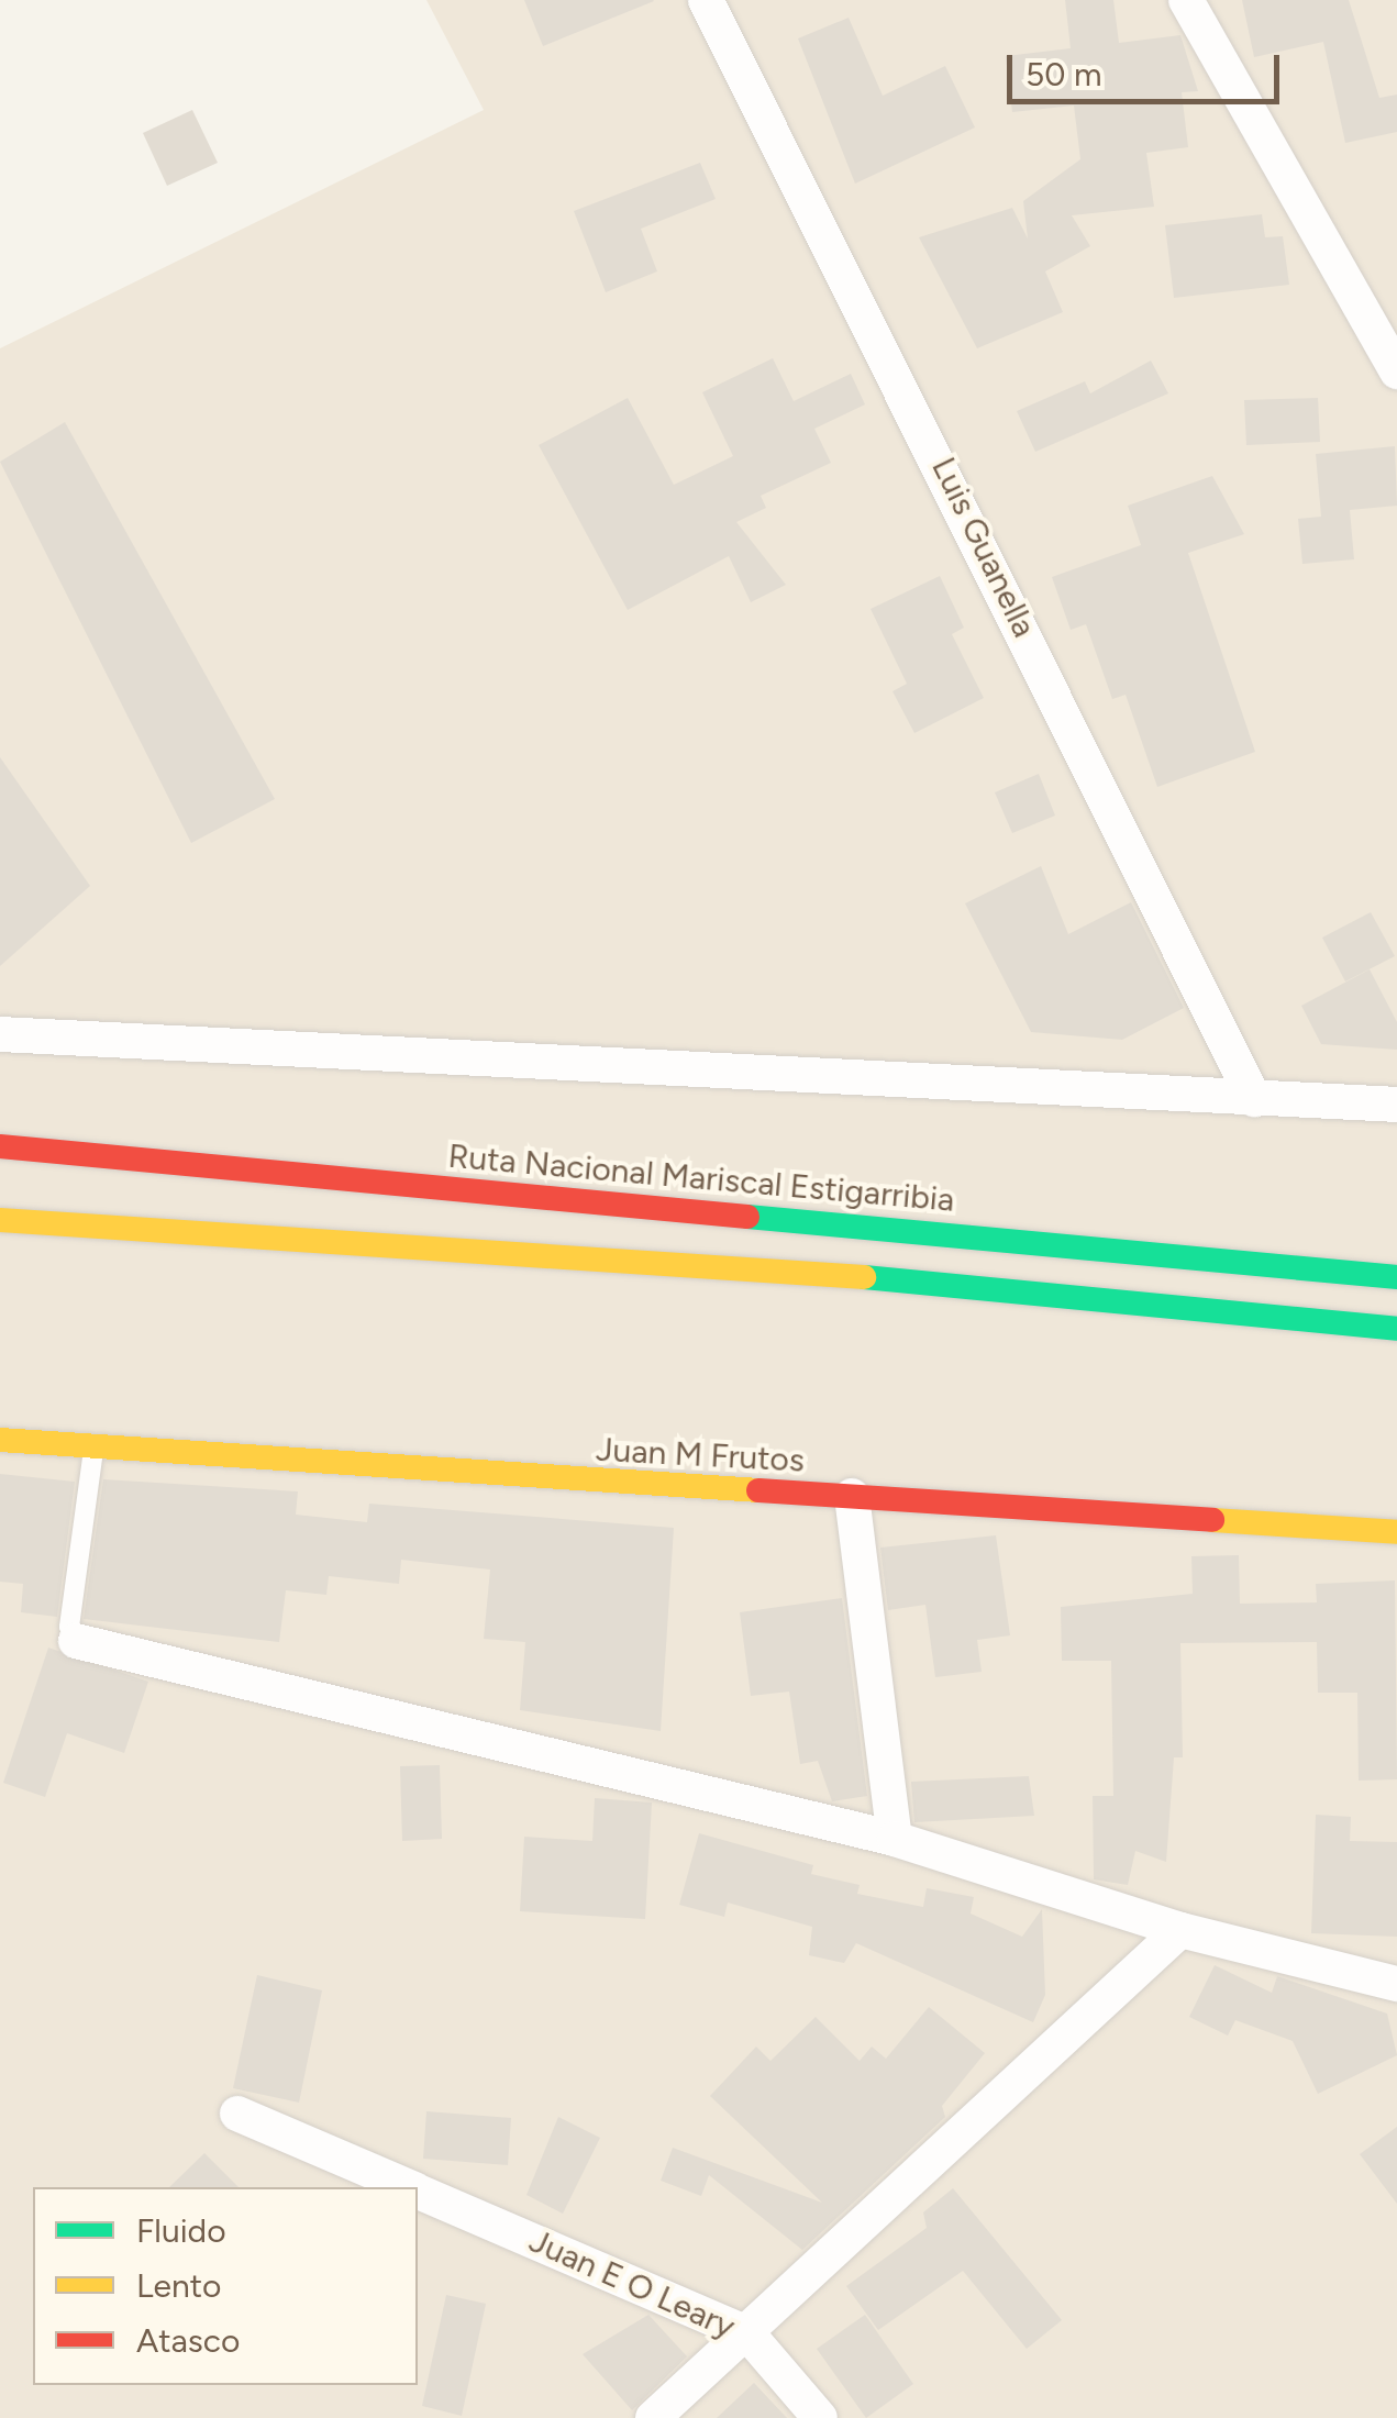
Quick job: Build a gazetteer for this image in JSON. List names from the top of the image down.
{
  "streets": {
    "main road": ["Ruta Nacional Mariscal Estigarribia", "Juan M Frutos"],
    "street": ["Luis Guanella", "Juan E O Leary"]
  },
  "legend": ["Fluido", "Lento", "Atasco"],
  "scale_bar": "50 m"
}
